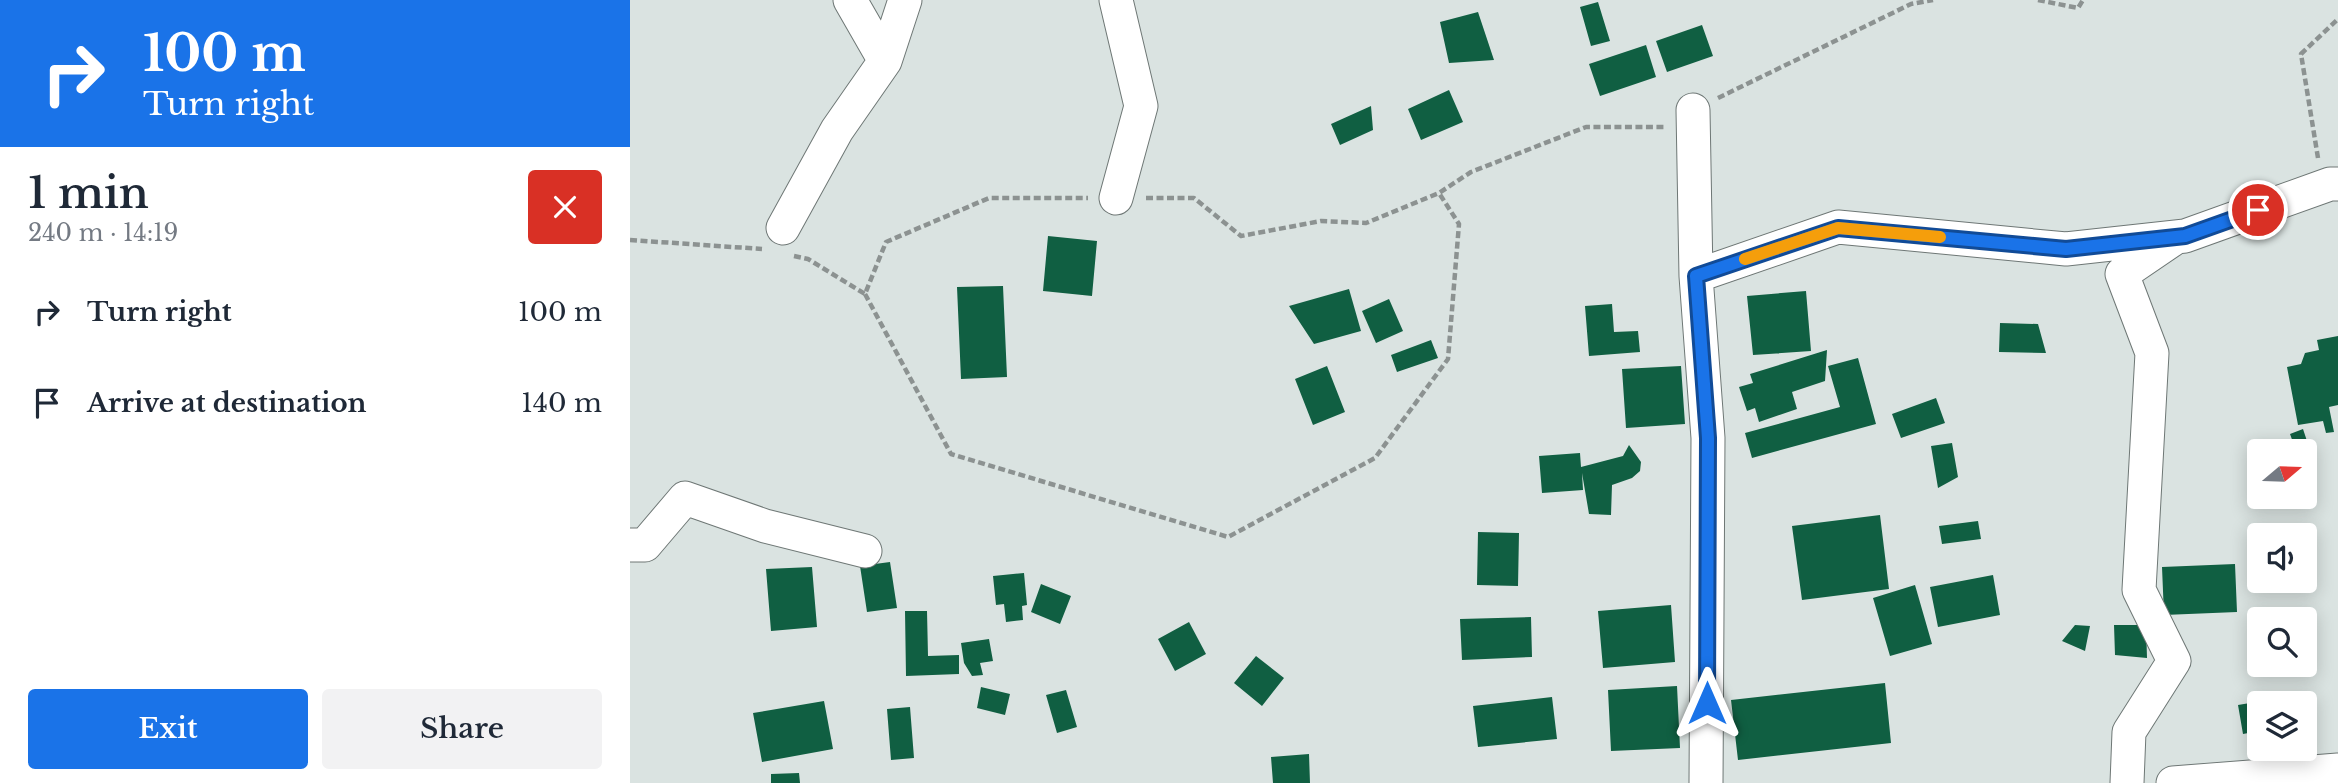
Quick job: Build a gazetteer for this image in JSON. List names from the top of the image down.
{
  "north": "right",
  "page": {
    "turn": ["100 m", "Turn right"],
    "heading": ["1 min", "240 m · 14:19"],
    "list": [
      {
        "name": "Turn right",
        "value": "100 m"
      },
      {
        "name": "Arrive at destination",
        "value": "140 m"
      }
    ],
    "buttons": ["Exit", "Share"]
  }
}
